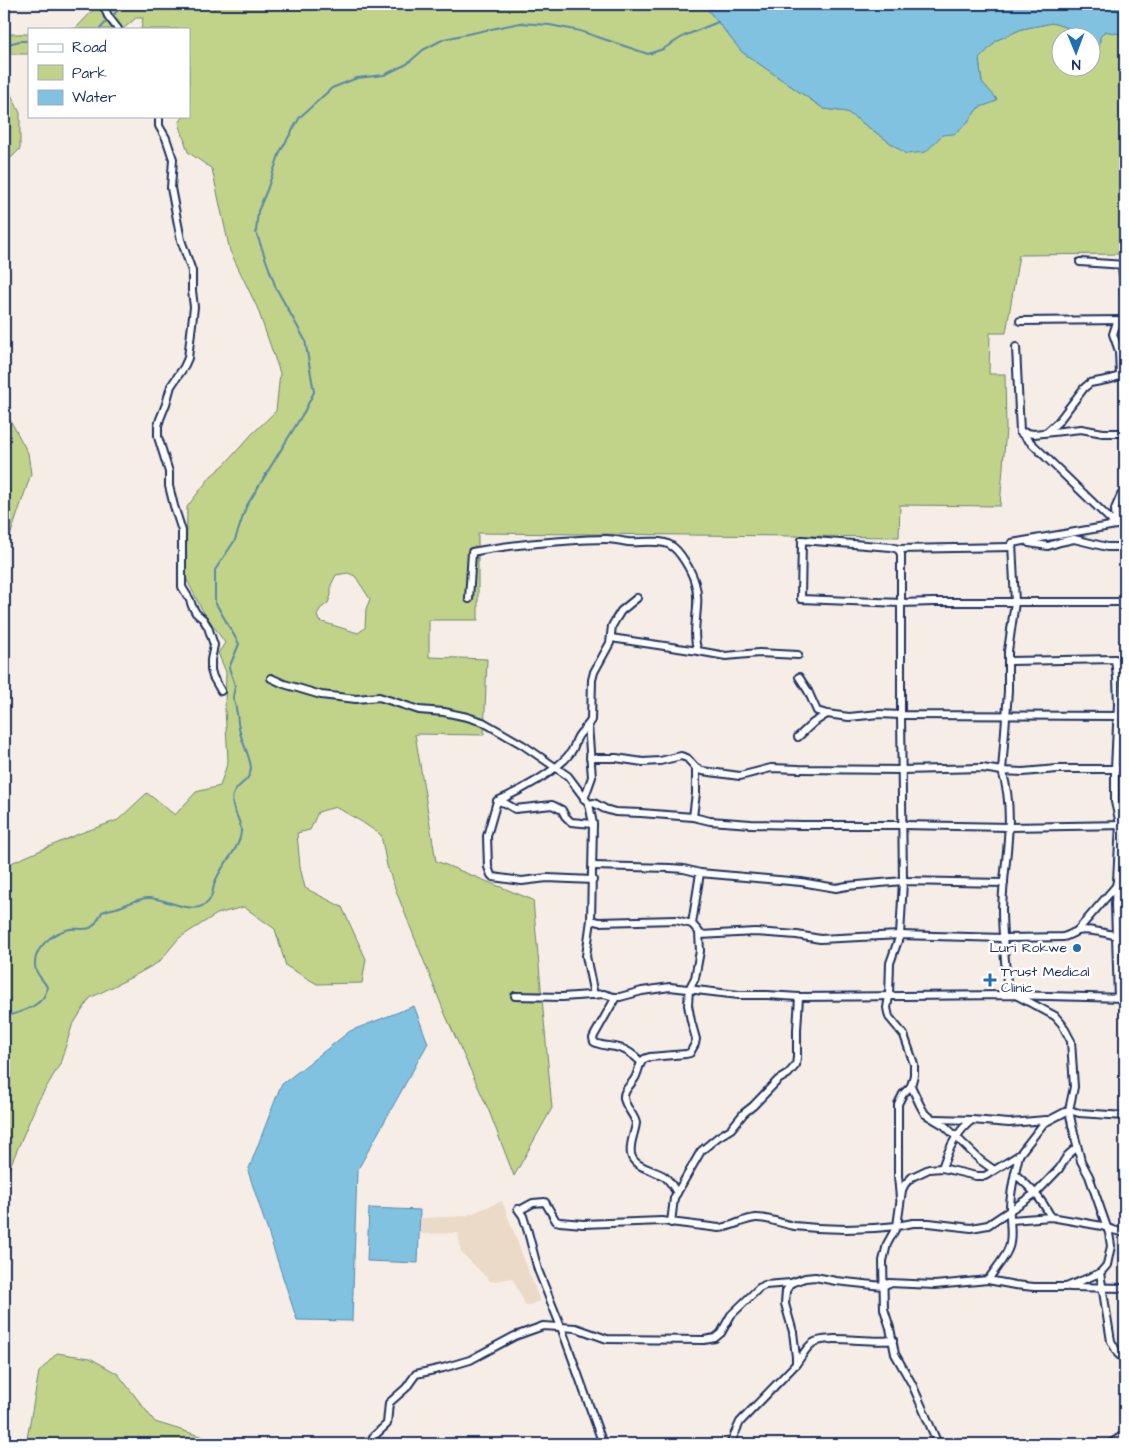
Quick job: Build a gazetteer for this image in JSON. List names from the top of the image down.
{
  "places": {
    "other": ["Luri Rokwe"],
    "health": ["Trust Medical Clinic"]
  },
  "legend": ["Road", "Park", "Water"],
  "north": "bottom"
}
